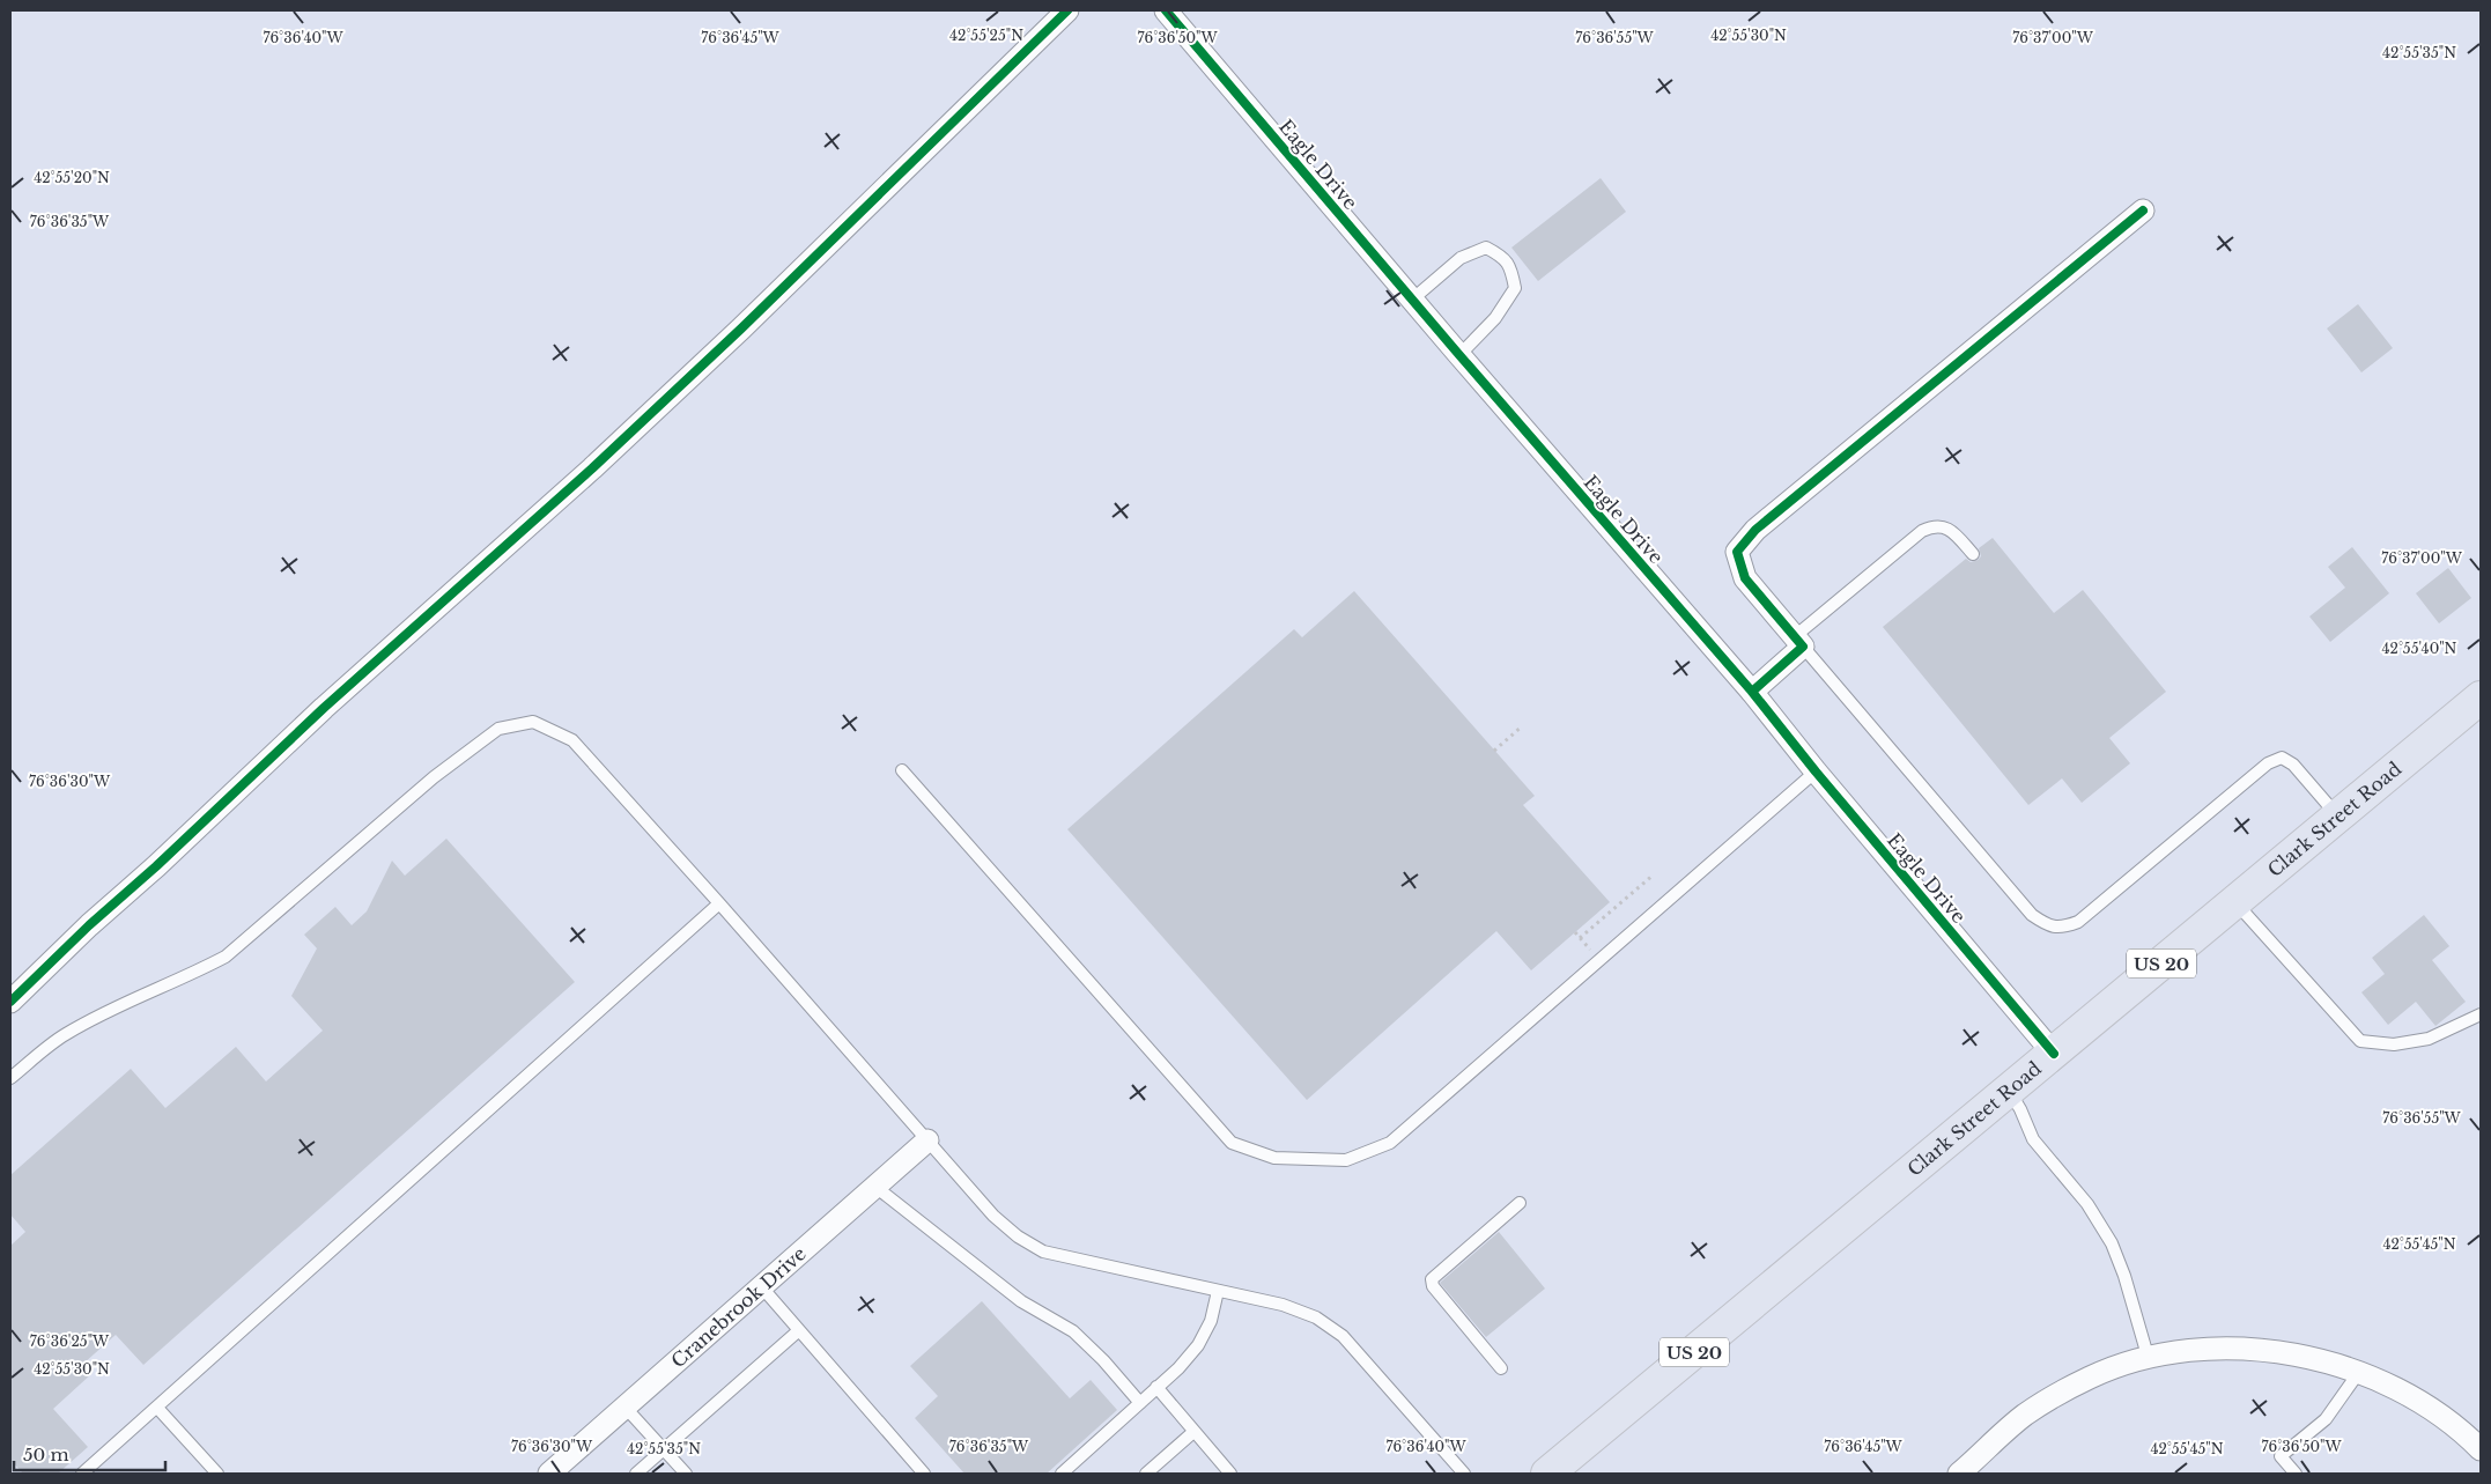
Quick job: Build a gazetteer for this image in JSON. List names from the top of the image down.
{
  "streets": {
    "highway": ["Clark Street Road", "US 20"],
    "street": ["Eagle Drive", "Cranebrook Drive"]
  },
  "crossings": [
    ["Eagle Drive", "Clark Street Road"]
  ],
  "scale_bar": "50 m",
  "coordinates": [
    "42°55'25\"N",
    "42°55'30\"N",
    "76°36'50\"W",
    "76°36'55\"W",
    "76°37'00\"W",
    "76°36'40\"W",
    "76°36'45\"W",
    "42°55'35\"N",
    "42°55'20\"N",
    "76°36'35\"W",
    "42°55'40\"N",
    "76°36'30\"W",
    "42°55'45\"N",
    "76°36'25\"W"
  ]
}
